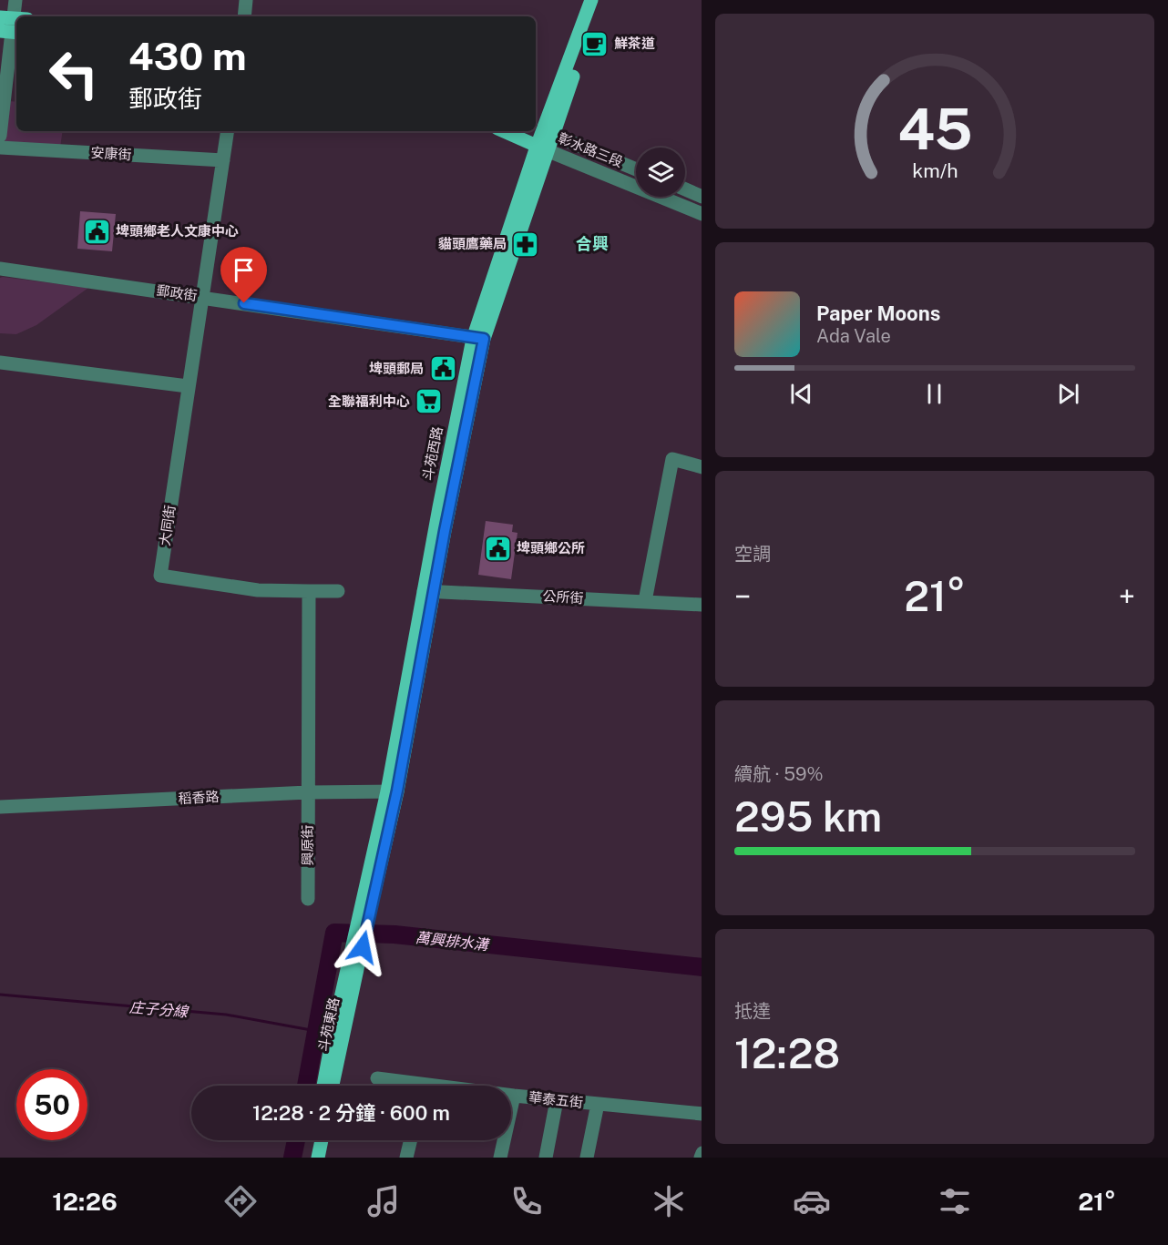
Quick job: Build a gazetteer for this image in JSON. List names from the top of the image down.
{
  "streets": {
    "main road": ["彰水路三段", "斗苑西路", "斗苑東路"],
    "street": [
      "安康街",
      "郵政街",
      "大同街",
      "公所街",
      "稻香路",
      "興原街",
      "華泰五街"
    ]
  },
  "crossings": [
    ["彰水路三段", "斗苑西路"],
    ["安康街", "大同街"],
    ["郵政街", "斗苑西路"],
    ["郵政街", "大同街"],
    ["斗苑西路", "公所街"],
    ["斗苑西路", "稻香路"],
    ["斗苑西路", "斗苑東路"],
    ["稻香路", "興原街"]
  ],
  "districts": ["合興"],
  "water": ["萬興排水溝", "庄子分線"],
  "places": {
    "cafe": ["鮮茶道"],
    "public building": ["埤頭鄉老人文康中心", "埤頭郵局", "埤頭鄉公所"],
    "pharmacy": ["貓頭鷹藥局"],
    "supermarket": ["全聯福利中心"]
  },
  "page": {
    "turn": ["430 m", "郵政街"],
    "song": ["Paper Moons", "Ada Vale"],
    "tile": [
      "空調",
      ["續航 · 59%", "295 km"],
      ["抵達", "12:28"]
    ],
    "heat": ["−", "21°", "+"],
    "limit": "50",
    "trip": "12:28 · 2 分鐘 · 600 m",
    "tabs": ["12:26", "21°"],
    "gauge": ["45", "km/h"]
  }
}
